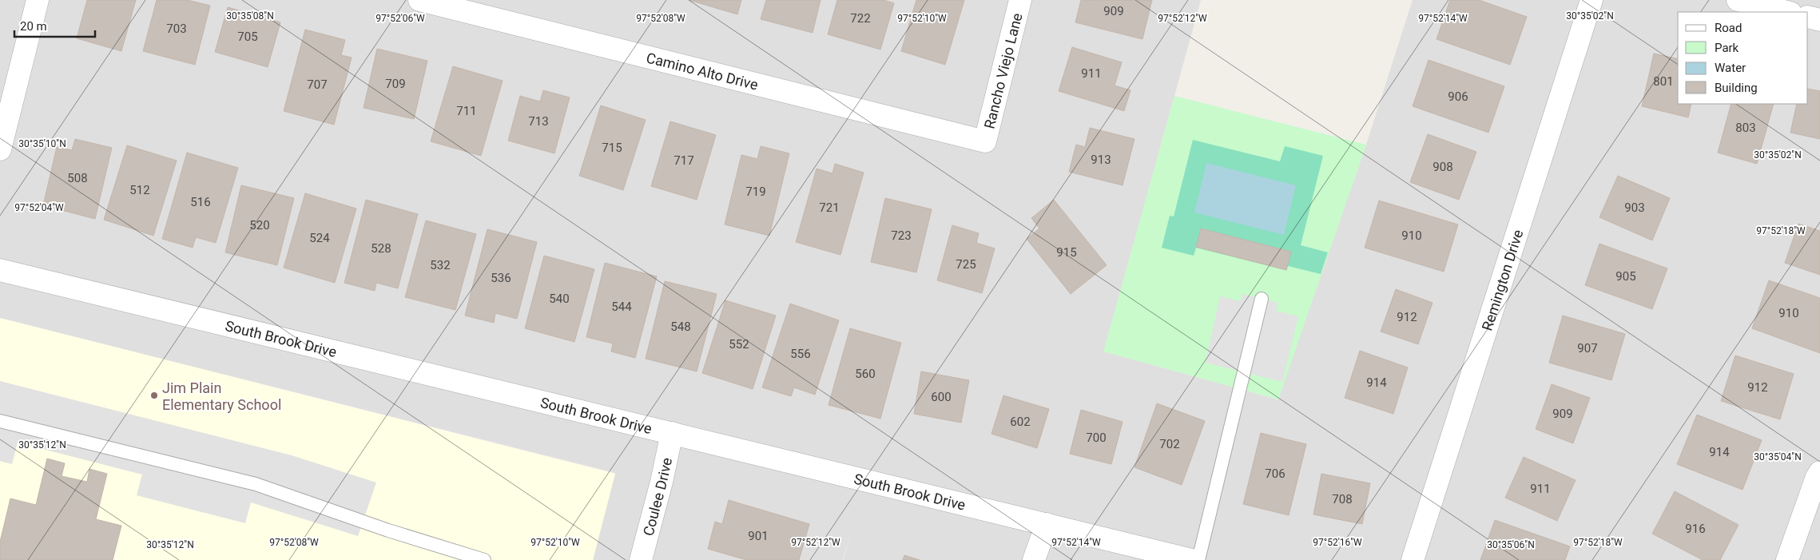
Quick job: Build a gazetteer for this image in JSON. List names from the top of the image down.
{
  "streets": {
    "street": [
      "Camino Alto Drive",
      "Rancho Viejo Lane",
      "Remington Drive",
      "South Brook Drive",
      "Coulee Drive"
    ]
  },
  "crossings": [
    ["Camino Alto Drive", "Rancho Viejo Lane"],
    ["South Brook Drive", "Coulee Drive"]
  ],
  "places": ["Jim Plain Elementary School"],
  "house_numbers": [
    "909",
    "722",
    "703",
    "705",
    "911",
    "801",
    "709",
    "707",
    "906",
    "711",
    "713",
    "803",
    "715",
    "913",
    "717",
    "908",
    "508",
    "512",
    "719",
    "516",
    "721",
    "903",
    "520",
    "723",
    "910",
    "524",
    "528",
    "915",
    "725",
    "532",
    "905",
    "536",
    "540",
    "544",
    "910",
    "912",
    "548",
    "552",
    "907",
    "556",
    "560",
    "914",
    "912",
    "600",
    "909",
    "602",
    "700",
    "702",
    "914",
    "706",
    "911",
    "708",
    "916",
    "901"
  ],
  "legend": [
    "Road",
    "Park",
    "Water",
    "Building"
  ],
  "scale_bar": "20 m",
  "coordinates": [
    "30°35'08\"N",
    "30°35'02\"N",
    "97°52'06\"W",
    "97°52'08\"W",
    "97°52'10\"W",
    "97°52'12\"W",
    "97°52'14\"W",
    "30°35'10\"N",
    "97°52'04\"W",
    "97°52'18\"W",
    "30°35'12\"N",
    "30°35'04\"N",
    "97°52'16\"W",
    "30°35'06\"N"
  ]
}
